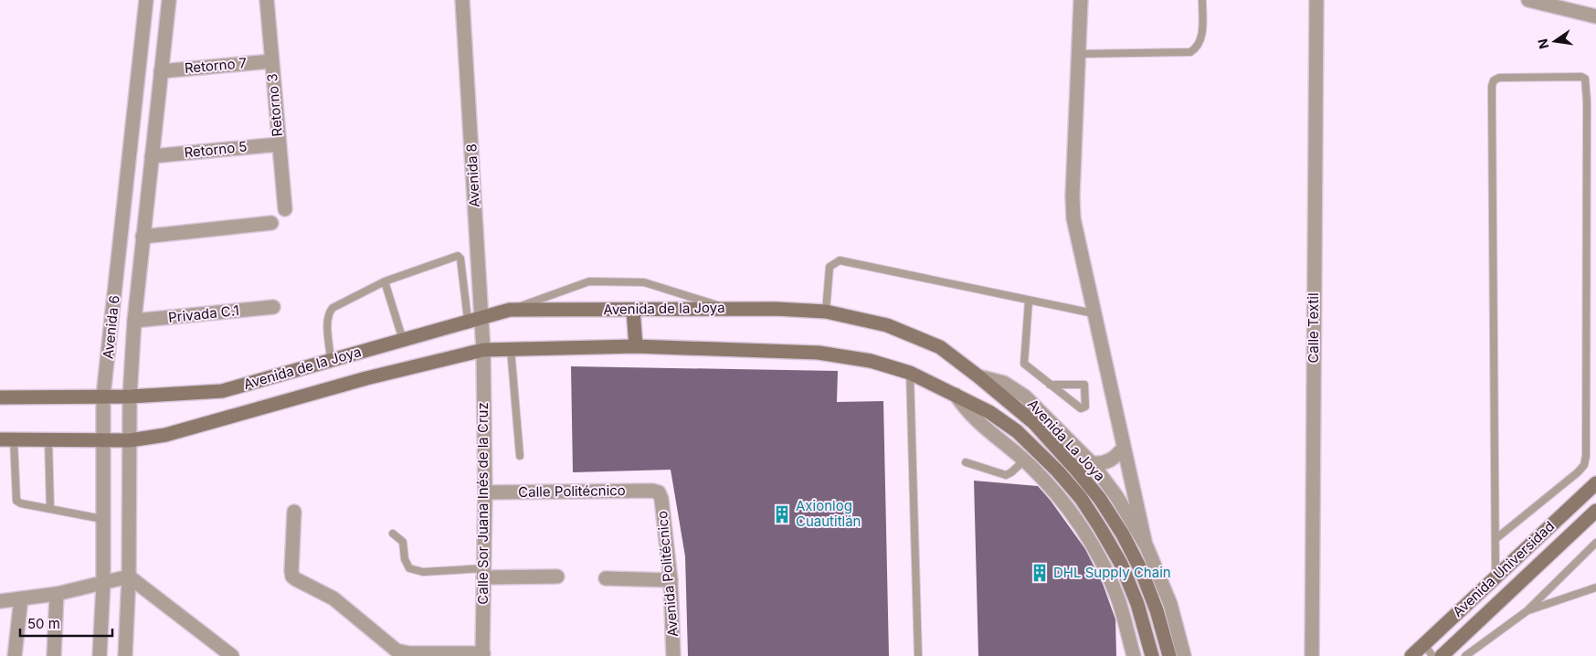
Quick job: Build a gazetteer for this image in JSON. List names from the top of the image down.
{
  "streets": {
    "main road": ["Avenida de la Joya", "Avenida Universidad"],
    "street": [
      "Retorno 7",
      "Retorno 3",
      "Retorno 5",
      "Avenida 8",
      "Privada C.1",
      "Avenida 6",
      "Calle Textil",
      "Avenida La Joya",
      "Calle Politécnico",
      "Calle Sor Juana Inés de la Cruz",
      "Avenida Politécnico"
    ]
  },
  "crossings": [
    ["Retorno 7", "Retorno 3"],
    ["Retorno 7", "Avenida 6"],
    ["Retorno 3", "Retorno 5"],
    ["Retorno 5", "Avenida 6"],
    ["Avenida 8", "Avenida de la Joya"],
    ["Avenida 8", "Calle Sor Juana Inés de la Cruz"],
    ["Avenida de la Joya", "Avenida 6"],
    ["Avenida de la Joya", "Avenida La Joya"],
    ["Avenida de la Joya", "Calle Sor Juana Inés de la Cruz"],
    ["Privada C.1", "Avenida 6"],
    ["Calle Politécnico", "Calle Sor Juana Inés de la Cruz"],
    ["Calle Politécnico", "Avenida Politécnico"]
  ],
  "places": {
    "building": ["Axionlog Cuautitlán", "DHL Supply Chain"]
  },
  "scale_bar": "50 m",
  "north": "left"
}
